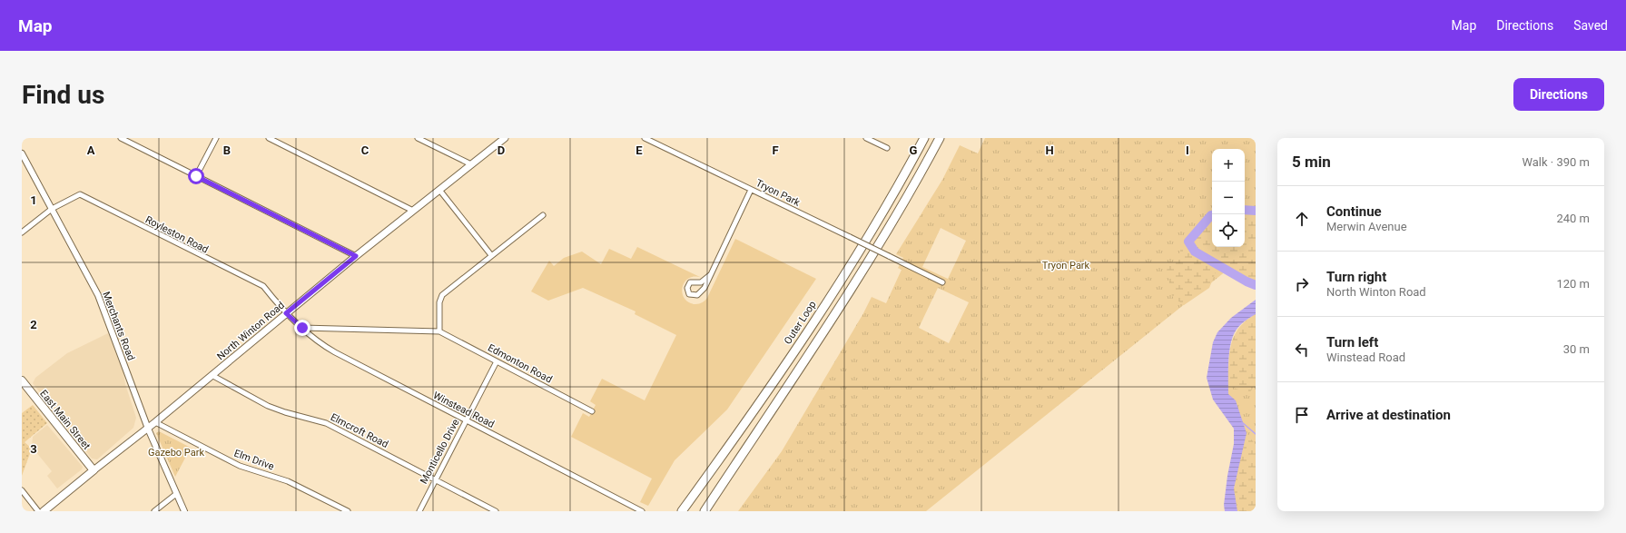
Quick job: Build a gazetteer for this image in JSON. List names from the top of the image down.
{
  "streets": {
    "highway": ["Outer Loop"],
    "main road": ["North Winton Road", "East Main Street"],
    "street": [
      "Tryon Park",
      "Royleston Road",
      "Merchants Road",
      "Edmonton Road",
      "Winstead Road",
      "Elmcroft Road",
      "Monticello Drive",
      "Elm Drive"
    ]
  },
  "crossings": [
    ["Royleston Road", "Merchants Road"],
    ["Royleston Road", "North Winton Road"],
    ["Royleston Road", "Winstead Road"],
    ["Merchants Road", "North Winton Road"],
    ["North Winton Road", "Winstead Road"],
    ["North Winton Road", "East Main Street"],
    ["North Winton Road", "Elmcroft Road"],
    ["North Winton Road", "Elm Drive"],
    ["Edmonton Road", "Monticello Drive"],
    ["Winstead Road", "Monticello Drive"],
    ["Elmcroft Road", "Monticello Drive"]
  ],
  "parks": ["Tryon Park", "Gazebo Park"],
  "page": {
    "header": "Map",
    "nav": ["Map", "Directions", "Saved"],
    "buttons": "Directions",
    "title": "Find us",
    "heading": ["5 min", "Walk · 390 m"],
    "map_buttons": ["+", "−"],
    "list": [
      ["Continue", "Merwin Avenue", "240 m"],
      ["Turn right", "North Winton Road", "120 m"],
      ["Turn left", "Winstead Road", "30 m"],
      "Arrive at destination"
    ]
  },
  "grid": {
    "columns": [
      "A",
      "B",
      "C",
      "D",
      "E",
      "F",
      "G",
      "H",
      "I"
    ],
    "rows": ["1", "2", "3"]
  }
}
